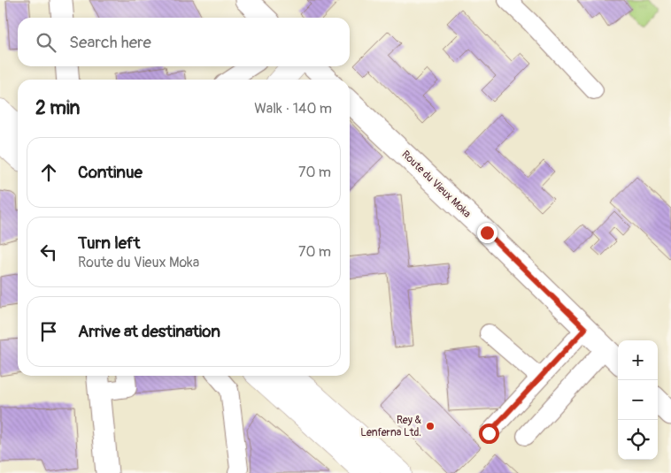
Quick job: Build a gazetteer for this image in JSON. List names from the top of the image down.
{
  "streets": {
    "main road": ["Route du Vieux Moka"]
  },
  "places": ["Rey & Lenferna Ltd."],
  "page": {
    "search": "Search here",
    "heading": ["2 min", "Walk · 140 m"],
    "list": [
      ["Continue", "70 m"],
      ["Turn left", "Route du Vieux Moka", "70 m"],
      "Arrive at destination"
    ],
    "map_buttons": ["+", "−"]
  }
}
